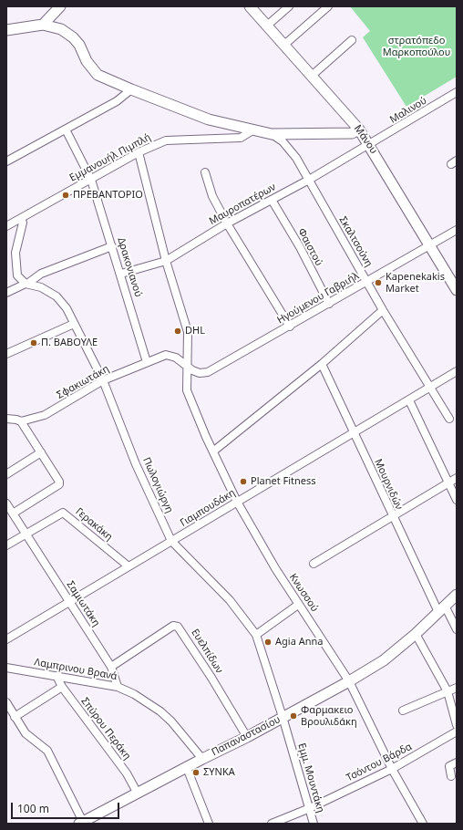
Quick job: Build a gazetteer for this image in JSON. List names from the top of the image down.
{
  "streets": {
    "street": [
      "Μαλινού",
      "Μάνου",
      "Εµµανουήλ Πιµπλή",
      "Μαυροπατέρων",
      "Σκαλτσούνη",
      "Φαιστού",
      "Δρακονιανού",
      "Ηγούμενου Γαβριήλ",
      "Σφακιωτάκη",
      "Μουρνιδών",
      "Πωλογιώργη",
      "Γιαμπουδάκη",
      "Γερακάκη",
      "Κνωσσού",
      "Σαμιωτάκη",
      "Ευελπίδων",
      "Λαμπρινου Βρανά",
      "Σπύρου Περάκη",
      "Παπαναστασίου",
      "Τσόντου Βάρδα",
      "Εμμ. Μουντάκη"
    ]
  },
  "crossings": [
    ["Μαλινού", "Μάνου"],
    ["Μαλινού", "Μαυροπατέρων"],
    ["Μάνου", "Μαυροπατέρων"],
    ["Μάνου", "Ηγούμενου Γαβριήλ"],
    ["Εµµανουήλ Πιµπλή", "Δρακονιανού"],
    ["Εµµανουήλ Πιµπλή", "Κνωσσού"],
    ["Μαυροπατέρων", "Σκαλτσούνη"],
    ["Μαυροπατέρων", "Φαιστού"],
    ["Μαυροπατέρων", "Δρακονιανού"],
    ["Μαυροπατέρων", "Κνωσσού"],
    ["Σκαλτσούνη", "Ηγούμενου Γαβριήλ"],
    ["Σκαλτσούνη", "Γιαμπουδάκη"],
    ["Φαιστού", "Ηγούμενου Γαβριήλ"],
    ["Δρακονιανού", "Σφακιωτάκη"],
    ["Ηγούμενου Γαβριήλ", "Σφακιωτάκη"],
    ["Ηγούμενου Γαβριήλ", "Κνωσσού"],
    ["Σφακιωτάκη", "Πωλογιώργη"],
    ["Σφακιωτάκη", "Κνωσσού"],
    ["Μουρνιδών", "Γιαμπουδάκη"],
    ["Μουρνιδών", "Παπαναστασίου"],
    ["Πωλογιώργη", "Γιαμπουδάκη"],
    ["Πωλογιώργη", "Παπαναστασίου"],
    ["Πωλογιώργη", "Εμμ. Μουντάκη"],
    ["Γιαμπουδάκη", "Γερακάκη"],
    ["Γιαμπουδάκη", "Κνωσσού"],
    ["Γιαμπουδάκη", "Σαμιωτάκη"],
    ["Γερακάκη", "Σαμιωτάκη"],
    ["Κνωσσού", "Παπαναστασίου"],
    ["Κνωσσού", "Τσόντου Βάρδα"],
    ["Σαμιωτάκη", "Ευελπίδων"],
    ["Σαμιωτάκη", "Λαμπρινου Βρανά"],
    ["Ευελπίδων", "Παπαναστασίου"],
    ["Λαμπρινου Βρανά", "Σπύρου Περάκη"],
    ["Λαμπρινου Βρανά", "Παπαναστασίου"],
    ["Σπύρου Περάκη", "Παπαναστασίου"],
    ["Παπαναστασίου", "Εμμ. Μουντάκη"],
    ["Τσόντου Βάρδα", "Εμμ. Μουντάκη"]
  ],
  "parks": ["στρατόπεδο Μαρκοπούλου"],
  "places": [
    "ΠΡΕΒΑΝΤΟΡΙΟ",
    "Kapenekakis Market",
    "DHL",
    "Π. ΒΑΒΟΥΛΕ",
    "Planet Fitness",
    "Agia Anna",
    "Φαρμακειο Βρουλιδάκη",
    "ΣΥΝΚΑ"
  ],
  "scale_bar": "100 m"
}
